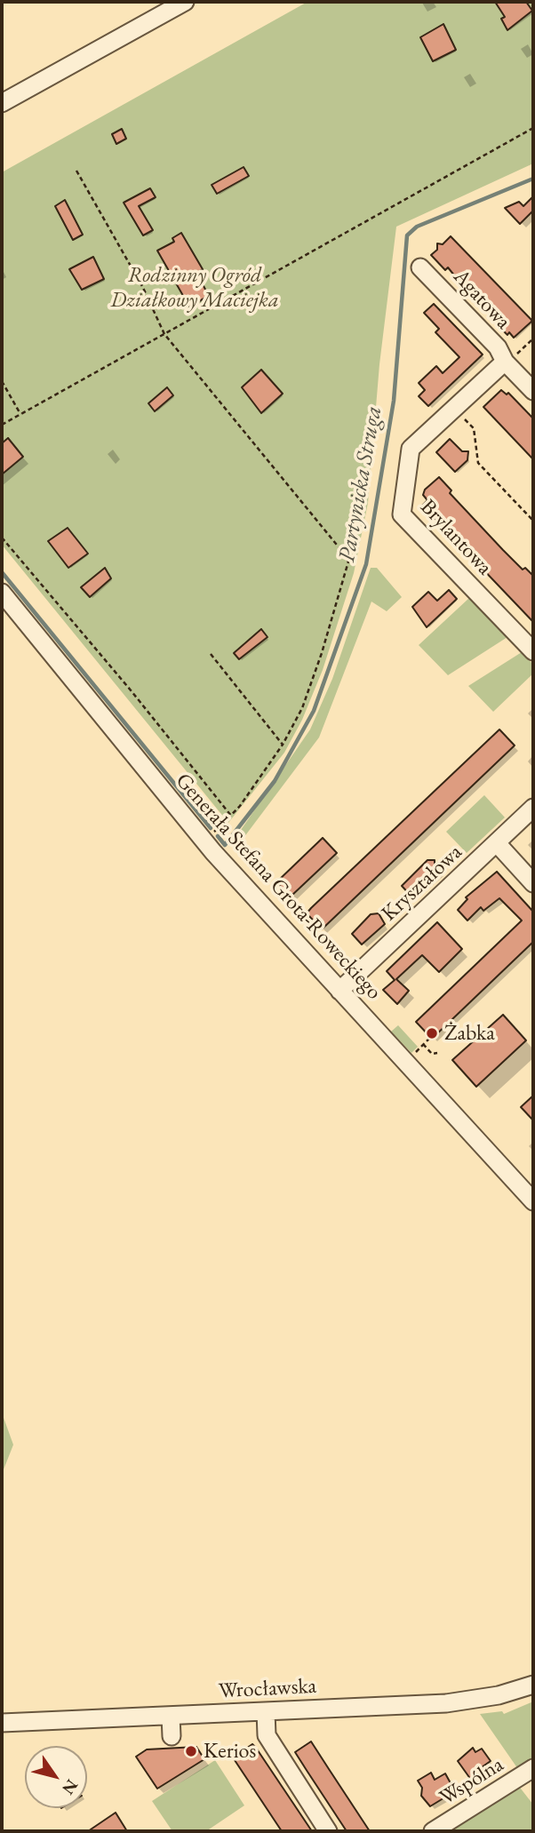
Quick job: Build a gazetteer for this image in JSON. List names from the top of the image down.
{
  "streets": {
    "street": [
      "Agatowa",
      "Brylantowa",
      "Kryształowa",
      "Generała Stefana Grota-Roweckiego",
      "Wrocławska",
      "Wspólna"
    ]
  },
  "crossings": [
    ["Agatowa", "Brylantowa"],
    ["Kryształowa", "Generała Stefana Grota-Roweckiego"]
  ],
  "water": ["Partynicka Struga"],
  "parks": ["Rodzinny Ogród Działkowy Maciejka"],
  "places": ["Żabka", "Kerios"],
  "north": "bottom right"
}
